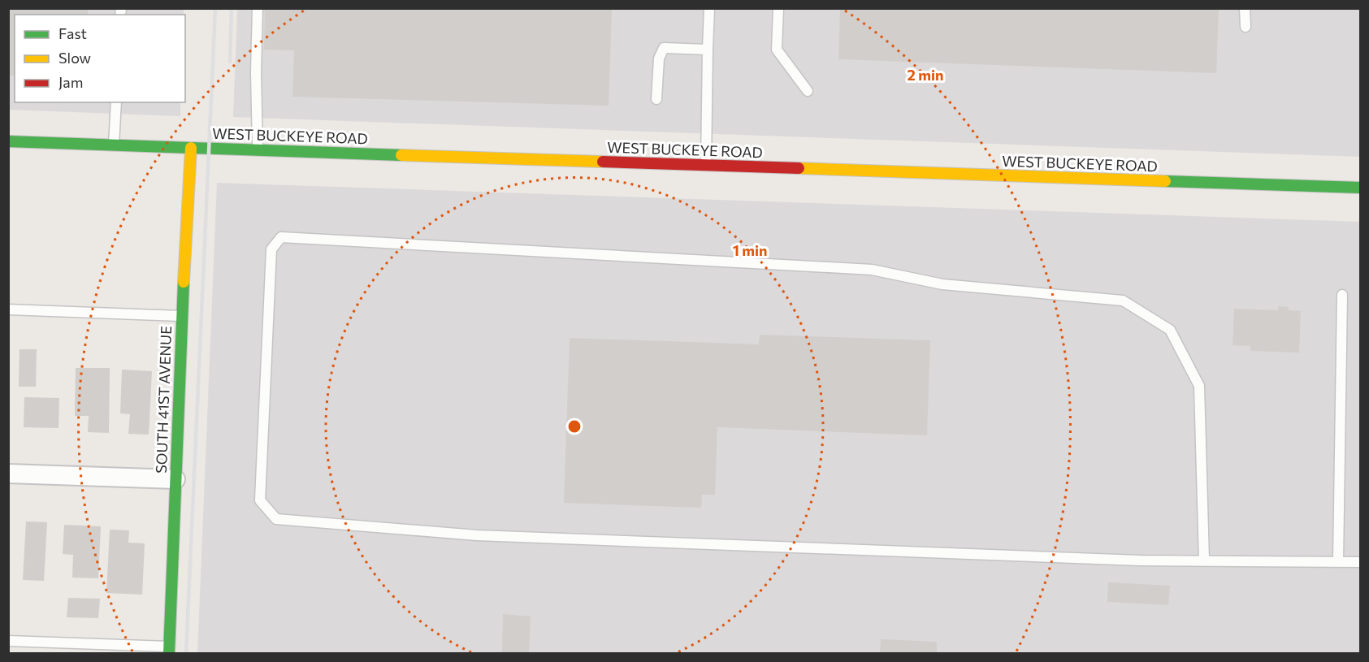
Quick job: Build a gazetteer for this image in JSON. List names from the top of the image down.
{
  "streets": {
    "main road": ["WEST BUCKEYE ROAD", "SOUTH 41ST AVENUE"]
  },
  "crossings": [
    ["WEST BUCKEYE ROAD", "SOUTH 41ST AVENUE"]
  ],
  "legend": ["Fast", "Slow", "Jam"],
  "rings": ["2 min", "1 min"]
}
